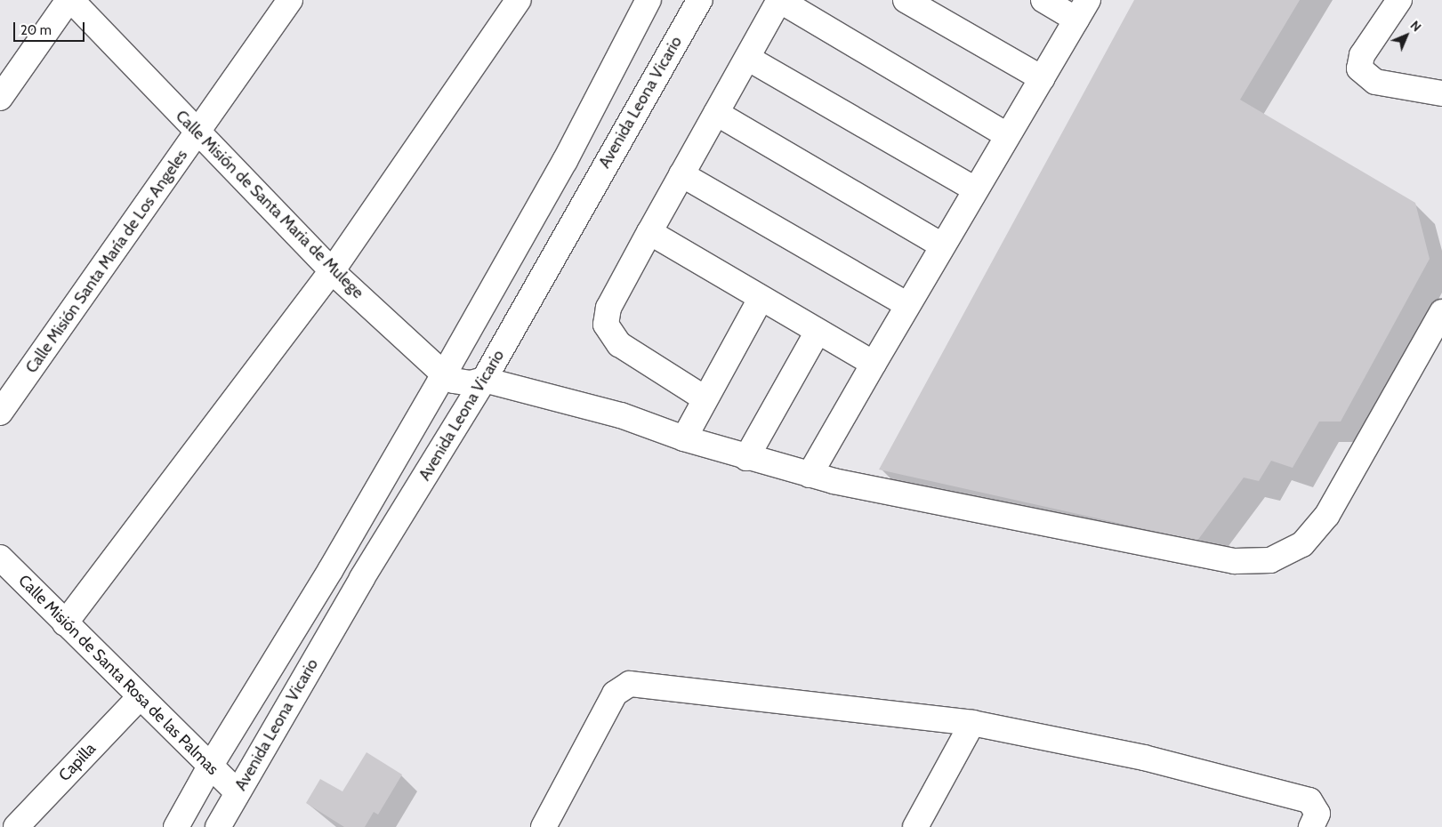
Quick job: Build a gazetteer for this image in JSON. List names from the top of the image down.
{
  "streets": {
    "street": [
      "Avenida Leona Vicario",
      "Calle Misión de Santa Maria de Mulege",
      "Calle Misión Santa María de Los Angeles",
      "Calle Misión de Santa Rosa de las Palmas",
      "Capilla"
    ]
  },
  "crossings": [
    ["Avenida Leona Vicario", "Calle Misión de Santa Maria de Mulege"],
    ["Avenida Leona Vicario", "Calle Misión de Santa Rosa de las Palmas"],
    ["Calle Misión de Santa Maria de Mulege", "Calle Misión Santa María de Los Angeles"],
    ["Calle Misión de Santa Rosa de las Palmas", "Capilla"]
  ],
  "scale_bar": "20 m",
  "north": "top right"
}
